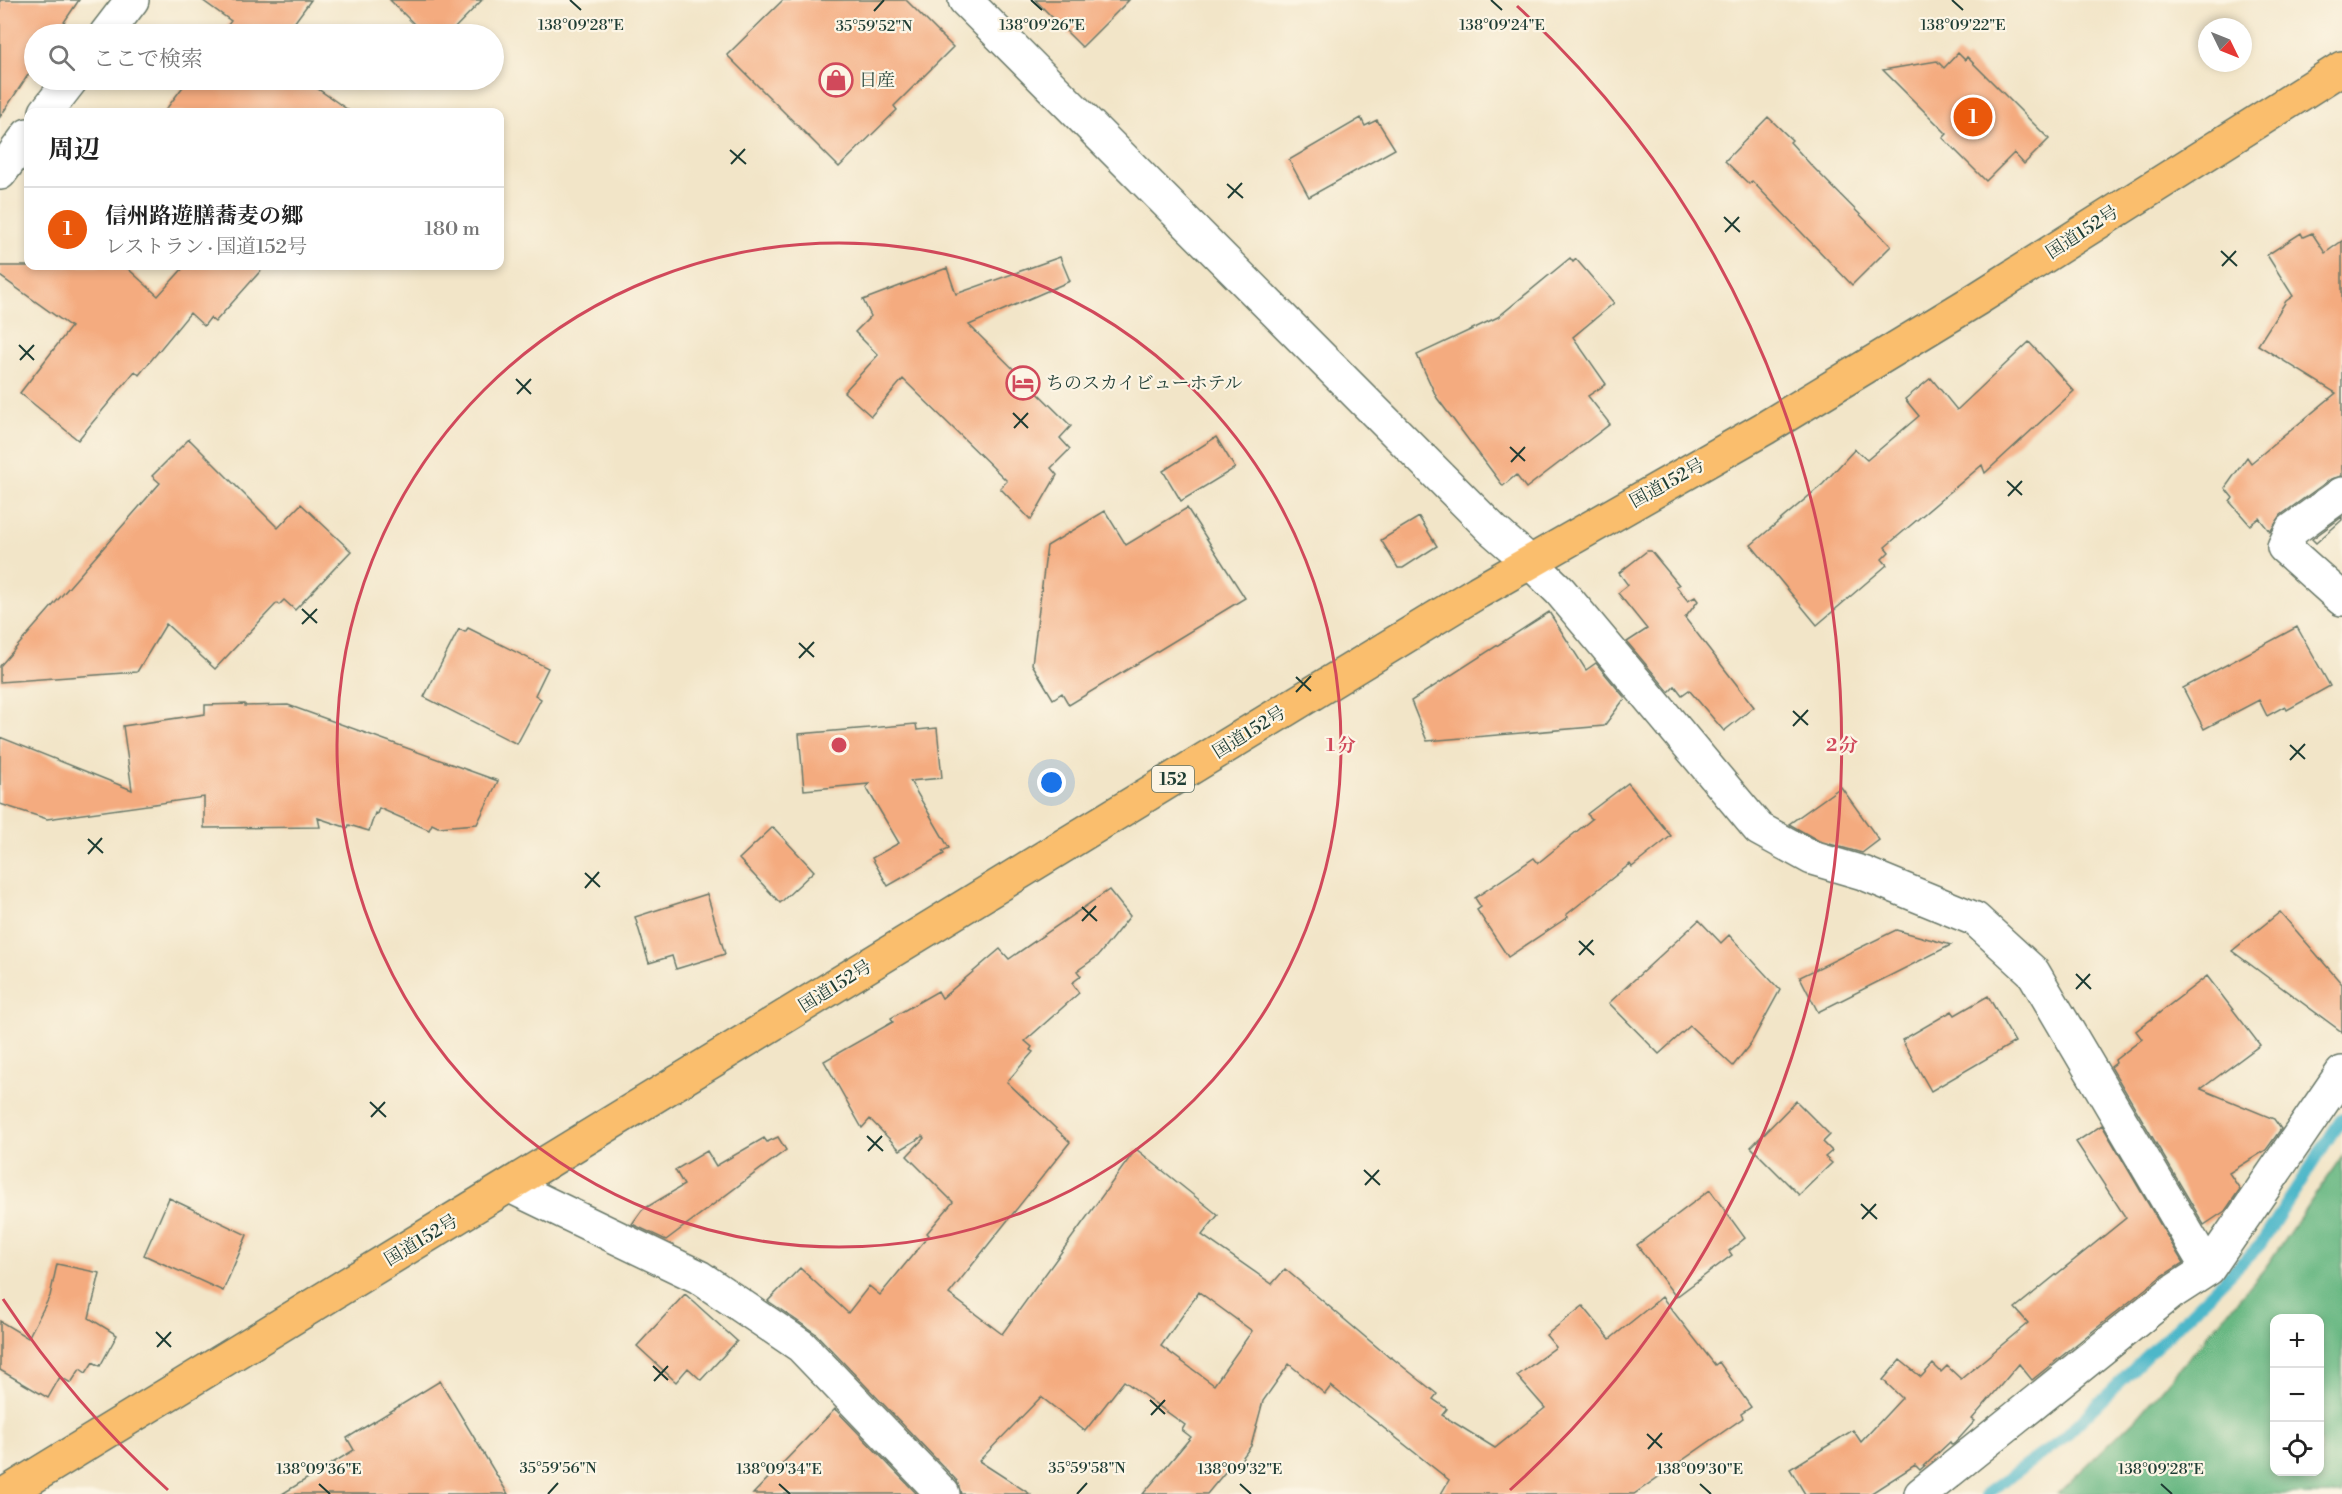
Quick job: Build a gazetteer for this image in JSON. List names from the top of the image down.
{
  "streets": {
    "highway": ["国道152号", "152"]
  },
  "places": {
    "shop": ["日産"],
    "hotel": ["ちのスカイビューホテル"]
  },
  "north": "bottom right",
  "page": {
    "search": "ここで検索",
    "pins": "1",
    "heading": "周辺",
    "list": [
      {
        "mark": "1",
        "name": "信州路遊膳蕎麦の郷",
        "note": "レストラン · 国道152号",
        "value": "180 m"
      }
    ],
    "map_buttons": ["+", "−"]
  },
  "coordinates": [
    "138°09'28\"E",
    "138°09'26\"E",
    "138°09'24\"E",
    "138°09'22\"E",
    "35°59'52\"N",
    "35°59'56\"N",
    "35°59'58\"N",
    "138°09'36\"E",
    "138°09'34\"E",
    "138°09'32\"E",
    "138°09'30\"E"
  ],
  "rings": ["1 分", "2 分"]
}
